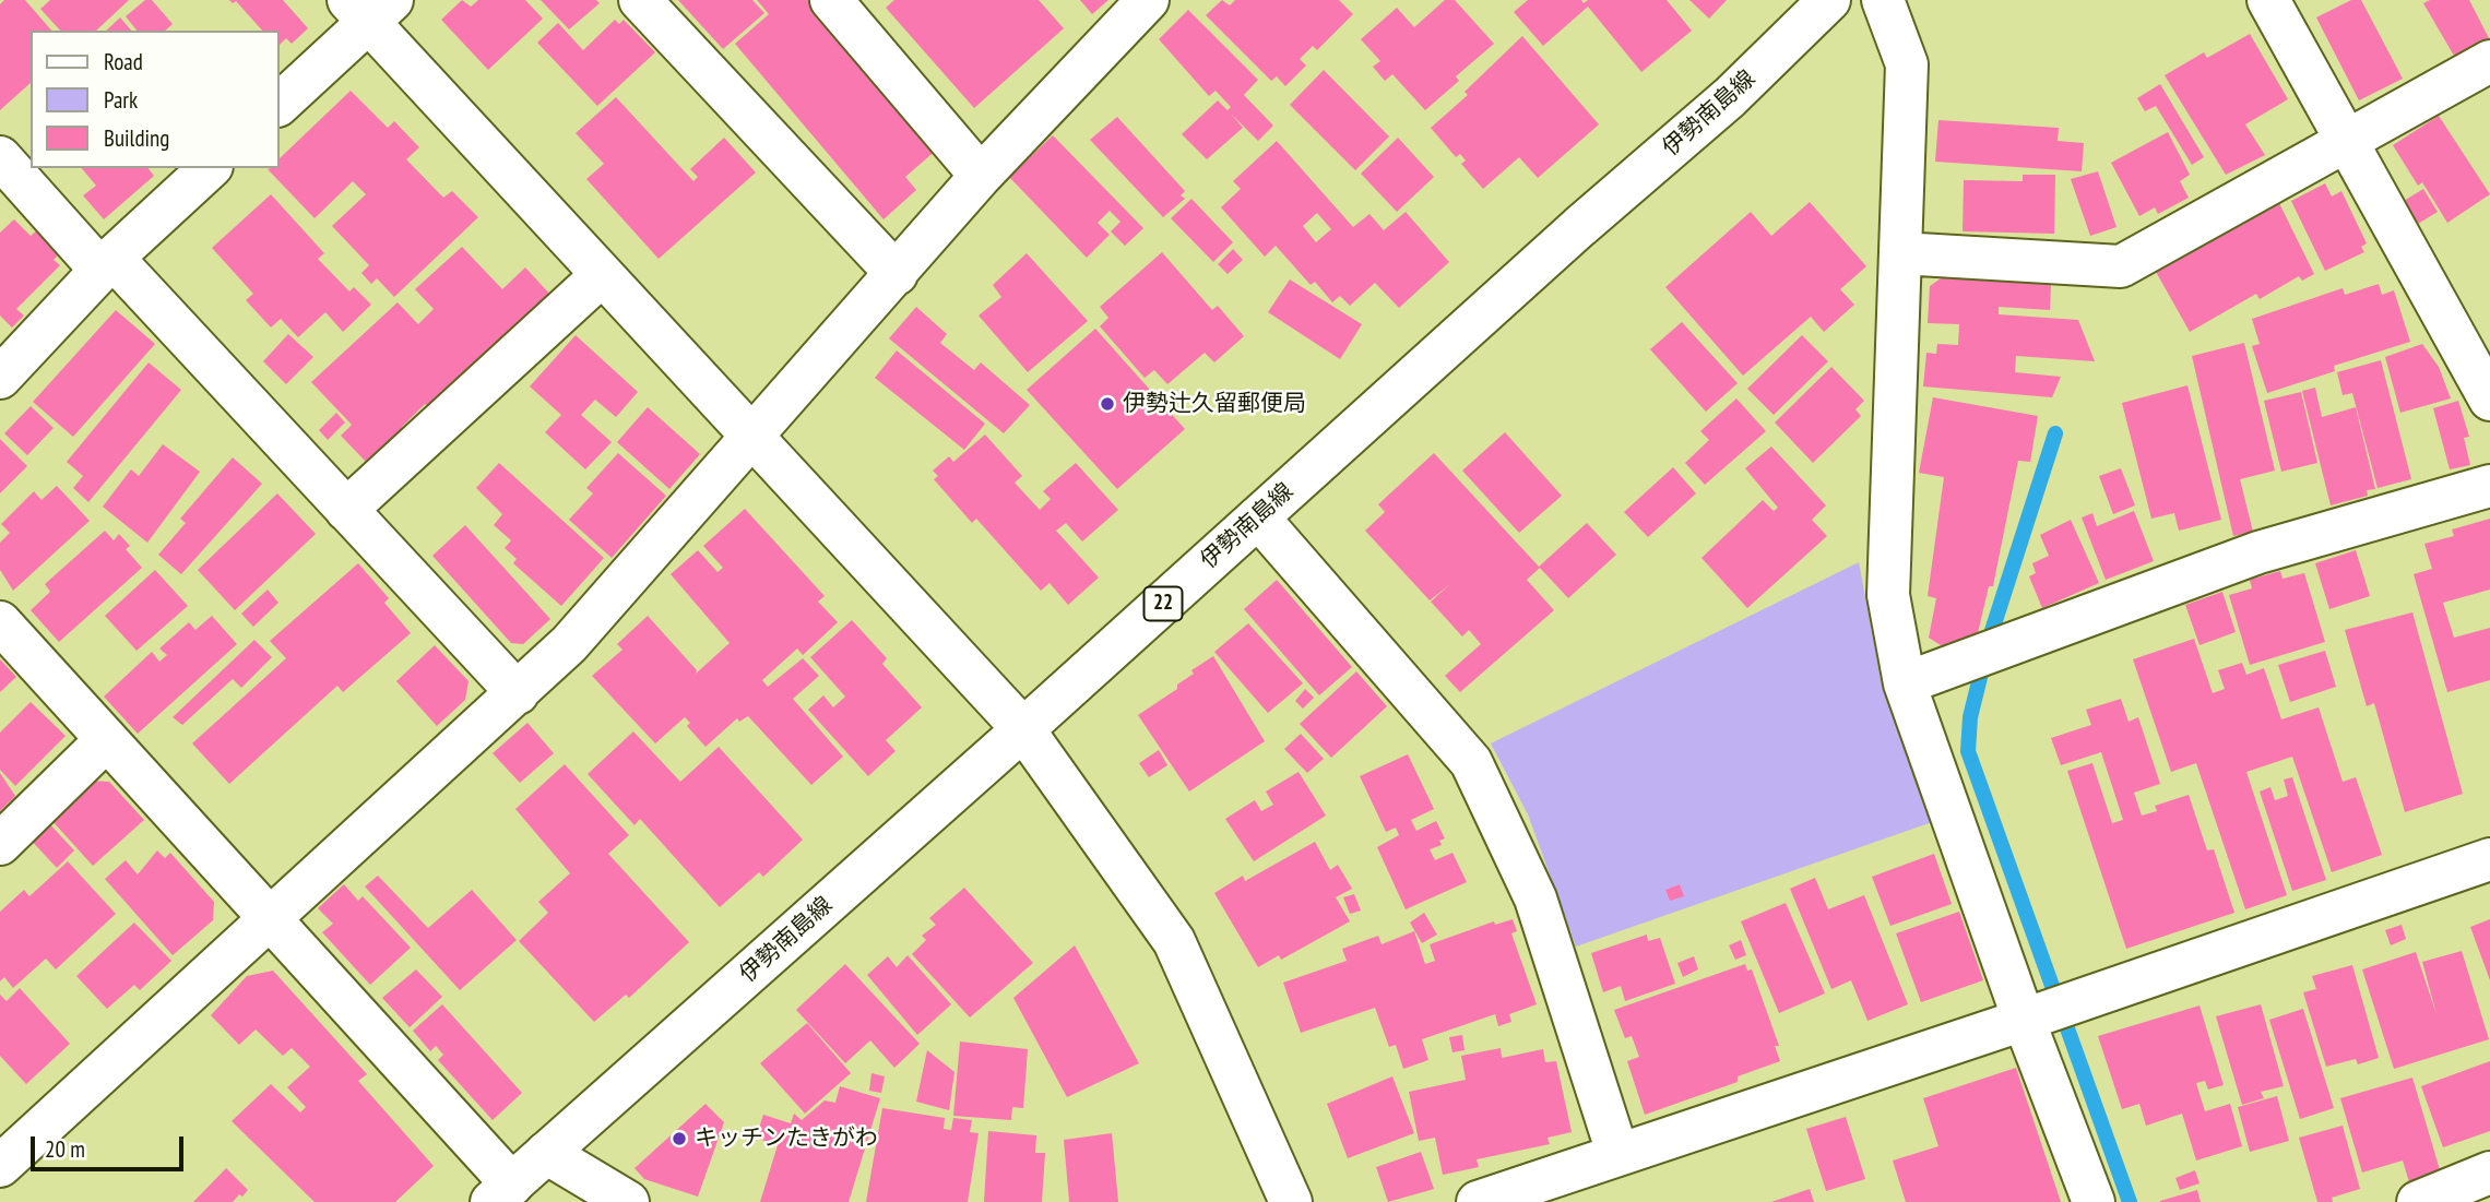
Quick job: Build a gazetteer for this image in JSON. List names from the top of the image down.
{
  "streets": {
    "street": ["伊勢南島線", "22"]
  },
  "places": ["伊勢辻久留郵便局", "キッチンたきがわ"],
  "legend": ["Road", "Park", "Building"],
  "scale_bar": "20 m"
}
